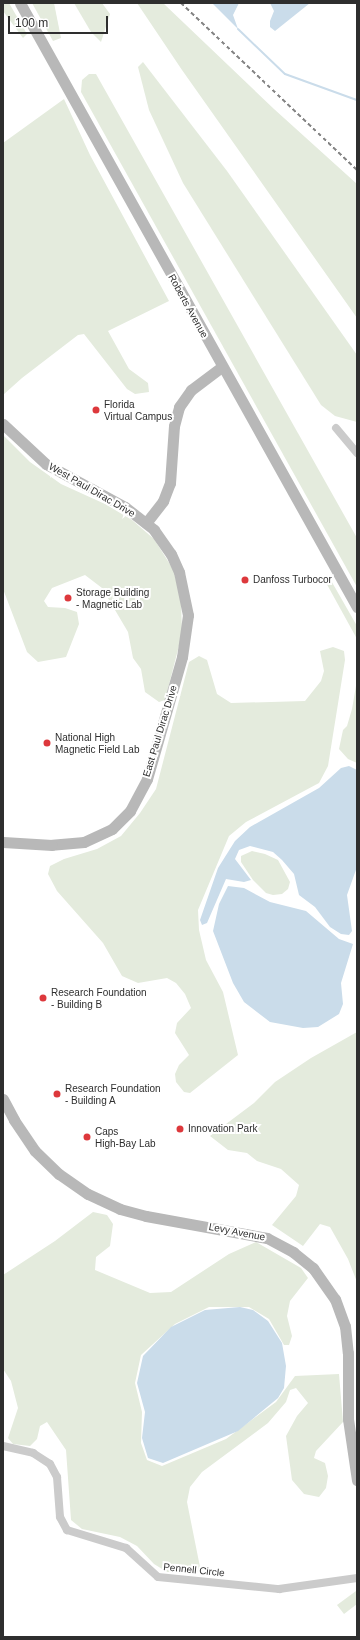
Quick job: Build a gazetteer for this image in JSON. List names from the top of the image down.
{
  "streets": {
    "street": [
      "Roberts Avenue",
      "West Paul Dirac Drive",
      "East Paul Dirac Drive",
      "Levy Avenue",
      "Pennell Circle"
    ]
  },
  "crossings": [
    ["West Paul Dirac Drive", "East Paul Dirac Drive"]
  ],
  "places": [
    "Florida Virtual Campus",
    "Danfoss Turbocor",
    "Storage Building - Magnetic Lab",
    "National High Magnetic Field Lab",
    "Research Foundation - Building B",
    "Research Foundation - Building A",
    "Innovation Park",
    "Caps High-Bay Lab"
  ],
  "scale_bar": "100 m"
}
